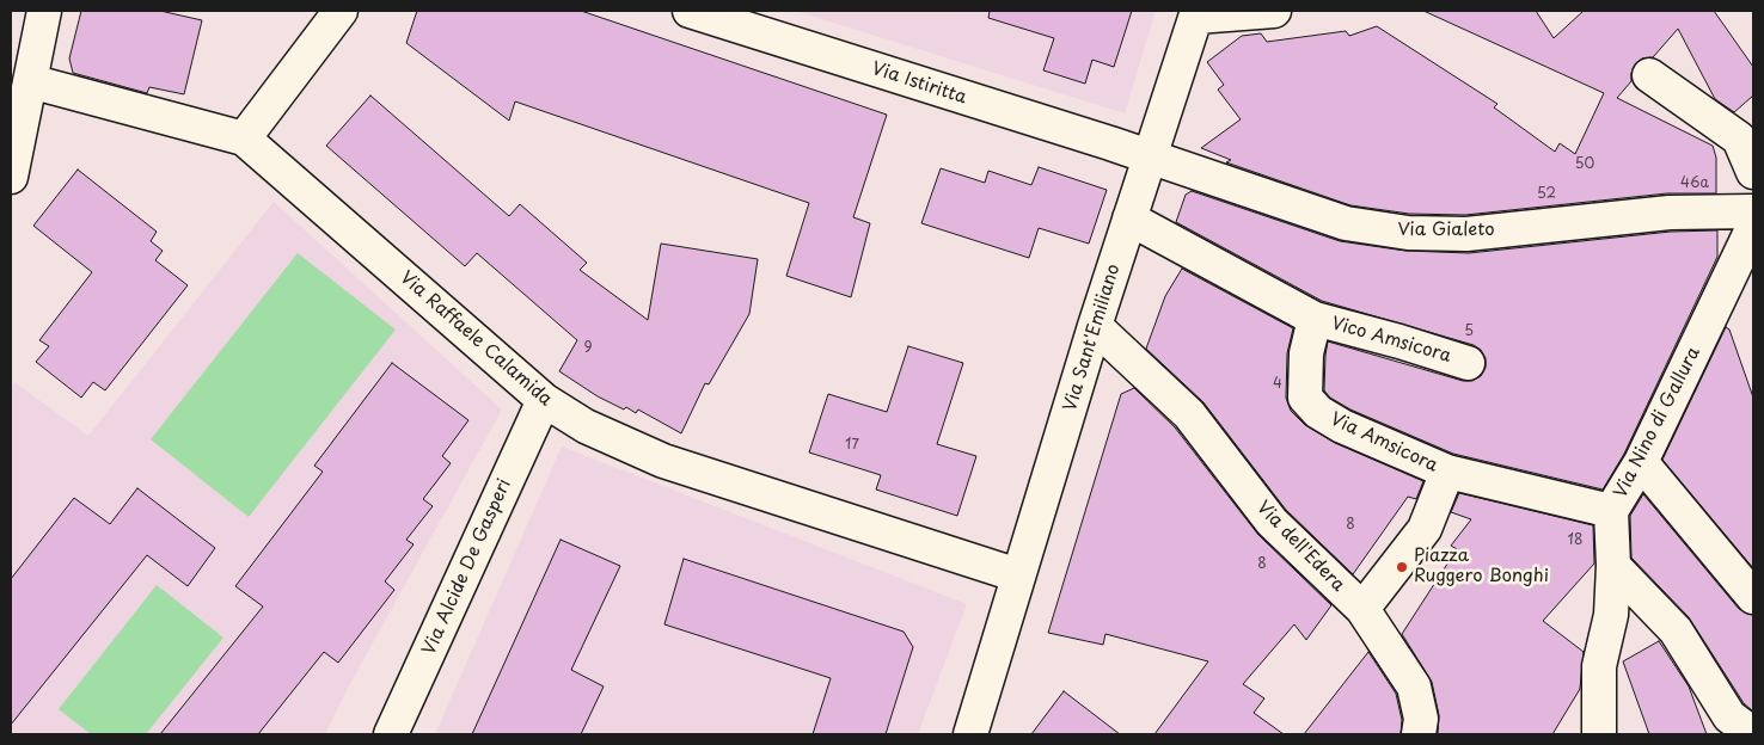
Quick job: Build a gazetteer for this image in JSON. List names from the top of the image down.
{
  "streets": {
    "street": [
      "Via Istiritta",
      "Via Gialeto",
      "Via Sant'Emiliano",
      "Via Raffaele Calamida",
      "Vico Amsicora",
      "Via Nino di Gallura",
      "Via Amsicora",
      "Via dell'Edera",
      "Via Alcide De Gasperi"
    ]
  },
  "crossings": [
    ["Via Istiritta", "Via Gialeto"],
    ["Via Istiritta", "Via Sant'Emiliano"],
    ["Via Gialeto", "Via Sant'Emiliano"],
    ["Via Sant'Emiliano", "Via Raffaele Calamida"],
    ["Via Sant'Emiliano", "Via dell'Edera"],
    ["Via Raffaele Calamida", "Via Alcide De Gasperi"],
    ["Vico Amsicora", "Via Amsicora"],
    ["Via Nino di Gallura", "Via Amsicora"]
  ],
  "places": ["Piazza Ruggero Bonghi"],
  "house_numbers": [
    "50",
    "46a",
    "52",
    "5",
    "9",
    "4",
    "17",
    "8",
    "18",
    "8"
  ]
}
